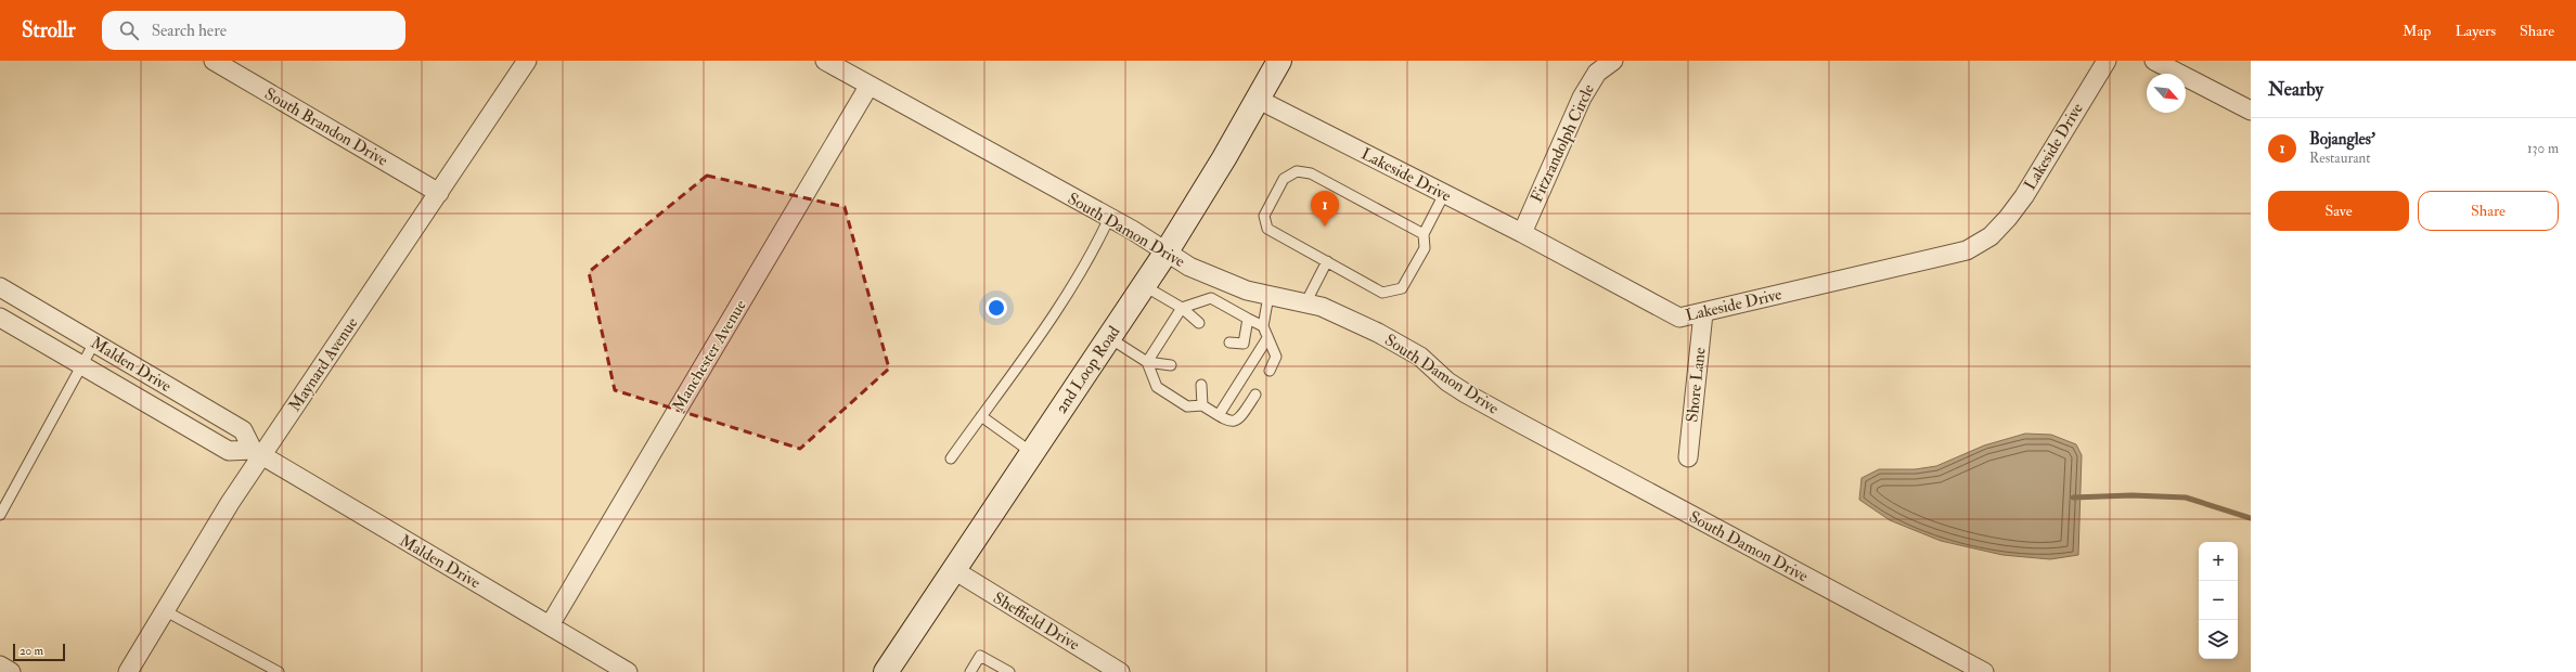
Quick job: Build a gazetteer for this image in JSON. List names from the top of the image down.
{
  "streets": {
    "main road": ["2nd Loop Road"],
    "street": [
      "South Brandon Drive",
      "Fitzrandolph Circle",
      "Lakeside Drive",
      "South Damon Drive",
      "Manchester Avenue",
      "Malden Drive",
      "Maynard Avenue",
      "Shore Lane",
      "Sheffield Drive"
    ]
  },
  "crossings": [
    ["South Brandon Drive", "Maynard Avenue"],
    ["Fitzrandolph Circle", "Lakeside Drive"],
    ["Lakeside Drive", "2nd Loop Road"],
    ["Lakeside Drive", "Shore Lane"],
    ["South Damon Drive", "Manchester Avenue"],
    ["South Damon Drive", "2nd Loop Road"],
    ["Manchester Avenue", "Malden Drive"],
    ["Malden Drive", "Maynard Avenue"],
    ["2nd Loop Road", "Sheffield Drive"]
  ],
  "scale_bar": "20 m",
  "north": "bottom right",
  "page": {
    "header": "Strollr",
    "search": "Search here",
    "nav": ["Map", "Layers", "Share"],
    "heading": "Nearby",
    "list": [
      {
        "mark": "1",
        "name": "Bojangles'",
        "note": "Restaurant",
        "value": "130 m"
      }
    ],
    "buttons": ["Save", "Share"],
    "pins": "1",
    "map_buttons": ["+", "−"],
    "scale": "20 m"
  }
}
